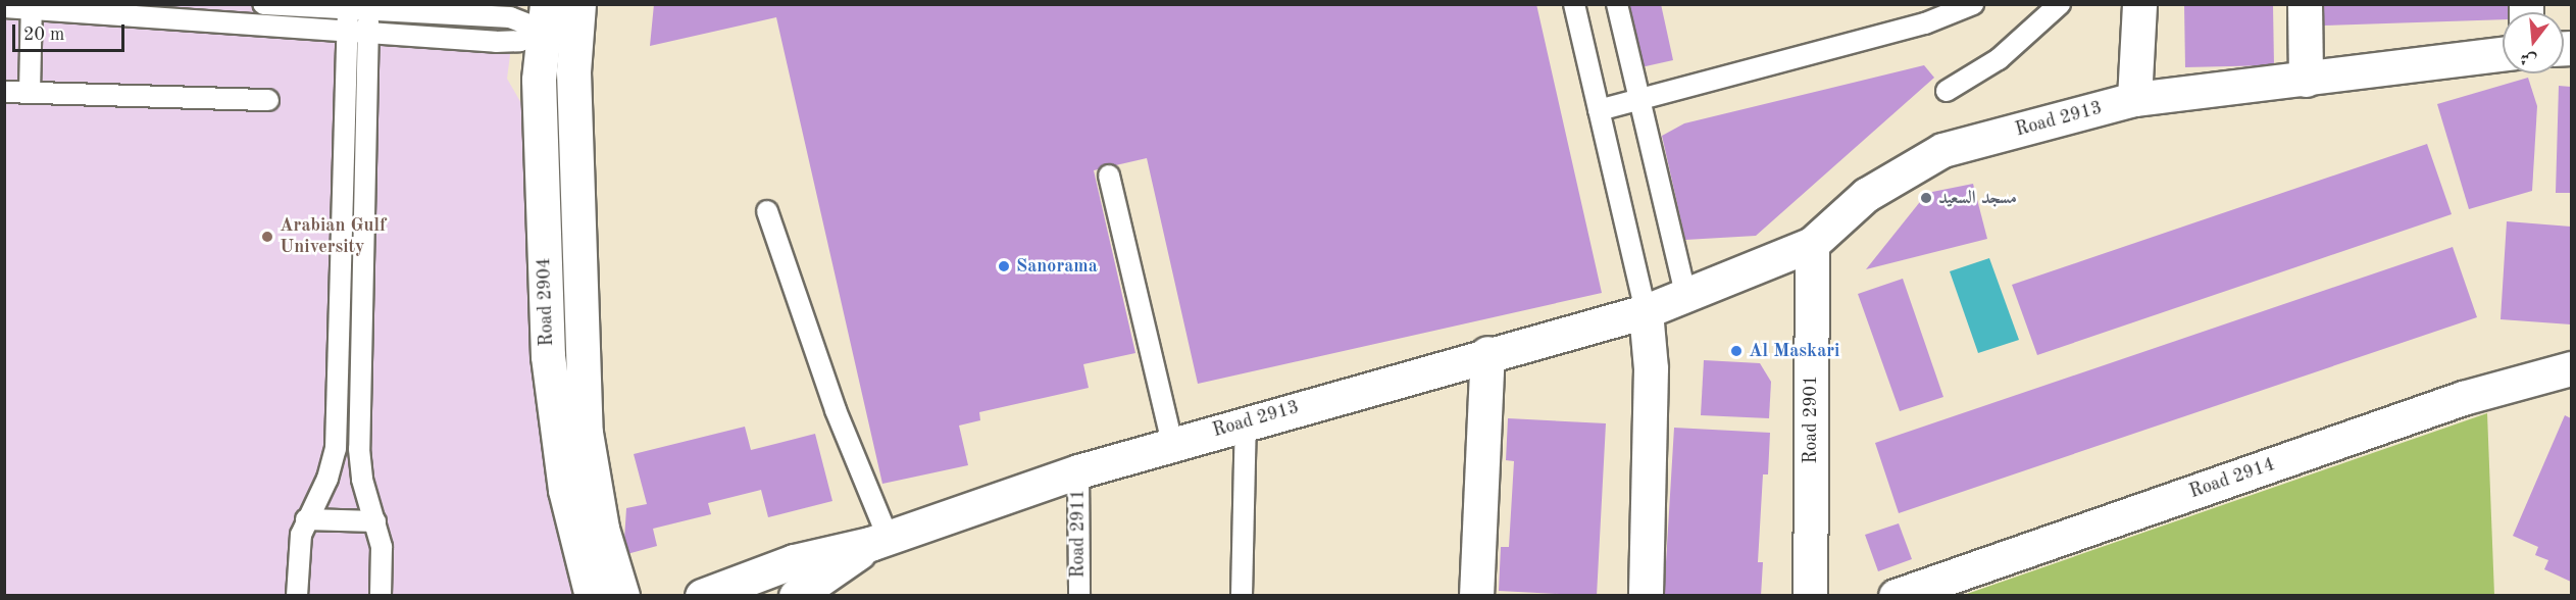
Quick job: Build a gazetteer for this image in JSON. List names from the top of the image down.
{
  "streets": {
    "street": [
      "Road 2913",
      "Road 2904",
      "Road 2901",
      "Road 2914"
    ],
    "lane": ["Road 2911"]
  },
  "crossings": [
    ["Road 2913", "Road 2901"],
    ["Road 2913", "Road 2911"]
  ],
  "places": [
    "مسجد السعيد",
    "Arabian Gulf University",
    "Sanorama",
    "Al Maskari"
  ],
  "scale_bar": "20 m",
  "north": "bottom"
}
